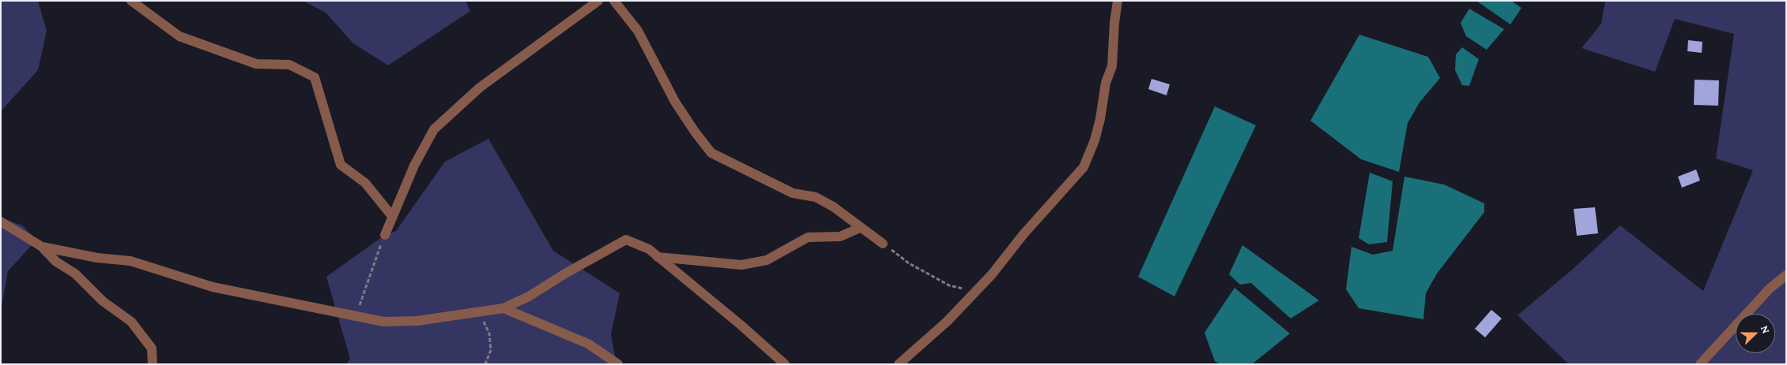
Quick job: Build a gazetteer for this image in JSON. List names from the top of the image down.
{
  "north": "right"
}
